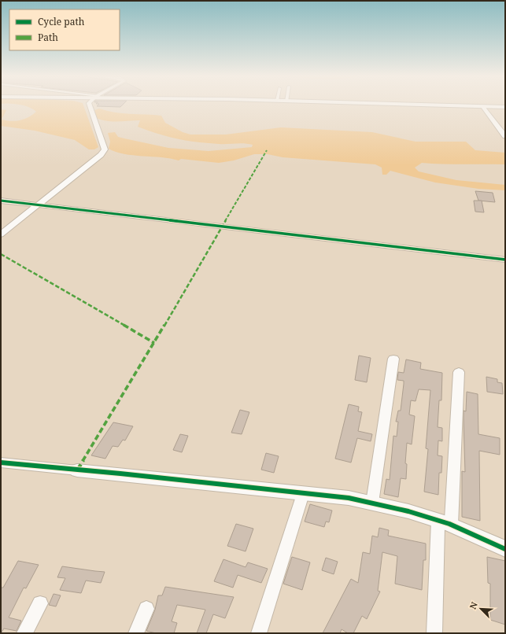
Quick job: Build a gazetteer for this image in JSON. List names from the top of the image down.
{
  "legend": ["Cycle path", "Path"],
  "north": "top left"
}
